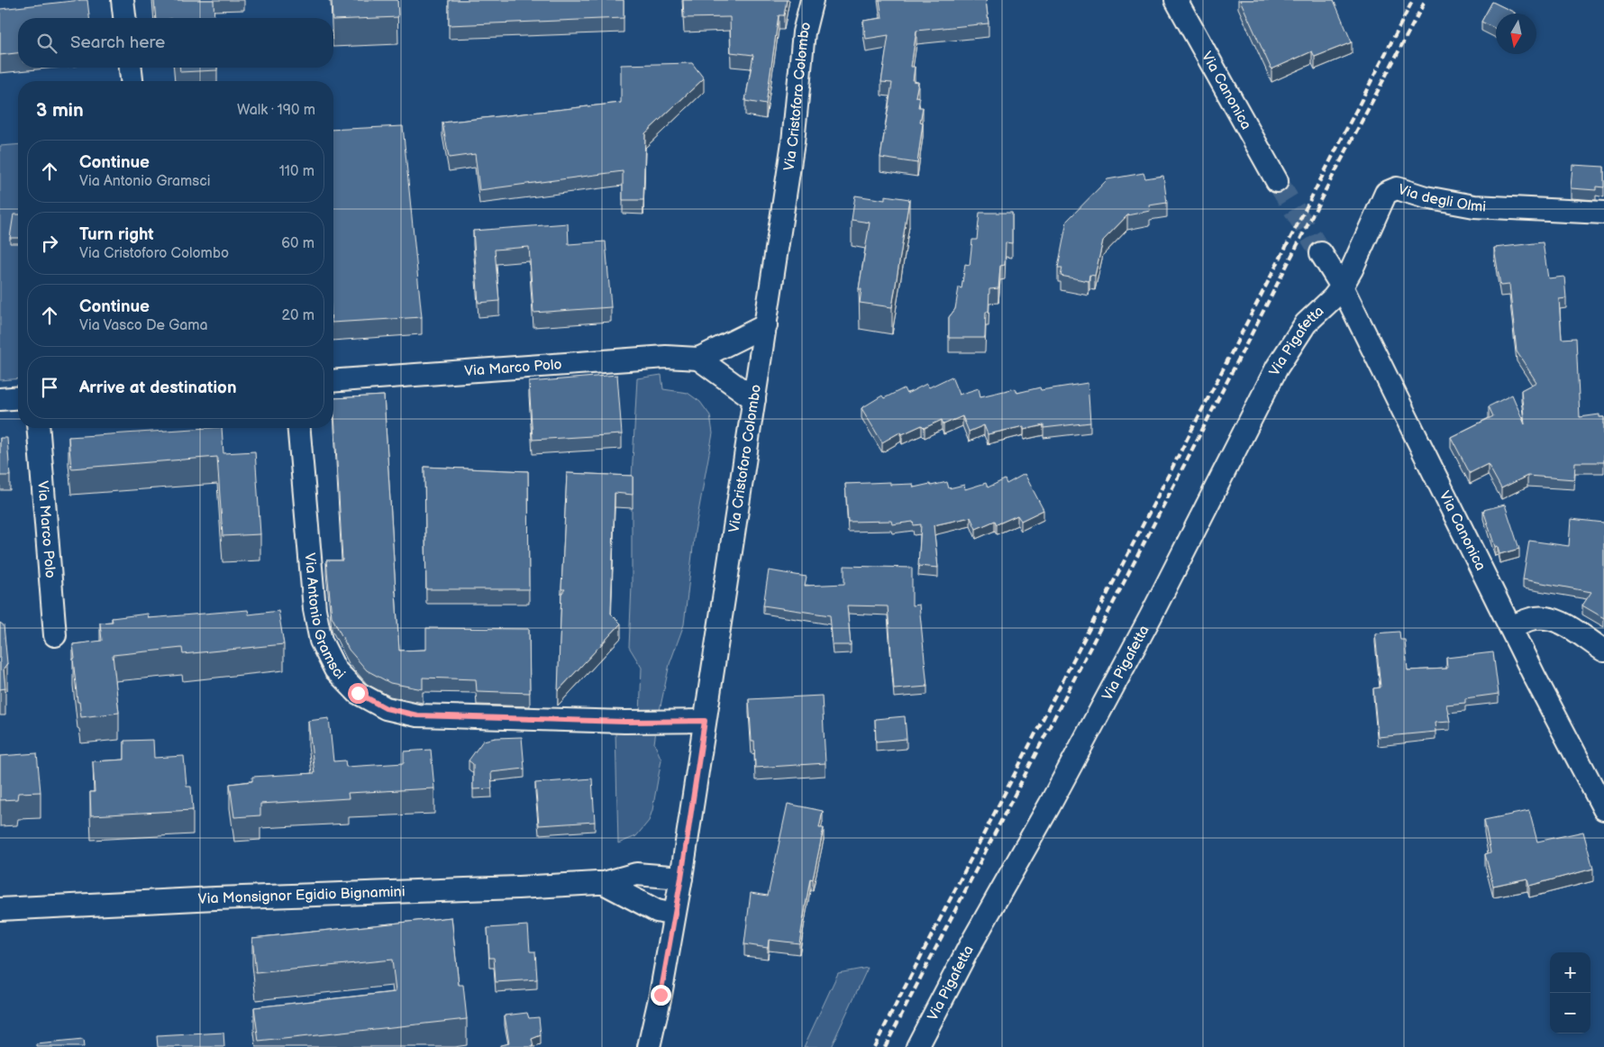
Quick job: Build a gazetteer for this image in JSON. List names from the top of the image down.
{
  "streets": {
    "street": [
      "Via Canonica",
      "Via Cristoforo Colombo",
      "Via degli Olmi",
      "Via Pigafetta",
      "Via Marco Polo",
      "Via Antonio Gramsci",
      "Via Monsignor Egidio Bignamini"
    ]
  },
  "crossings": [
    ["Via Canonica", "Via degli Olmi"],
    ["Via Canonica", "Via Pigafetta"],
    ["Via Cristoforo Colombo", "Via Marco Polo"],
    ["Via Cristoforo Colombo", "Via Antonio Gramsci"],
    ["Via Cristoforo Colombo", "Via Monsignor Egidio Bignamini"],
    ["Via degli Olmi", "Via Pigafetta"]
  ],
  "north": "bottom",
  "page": {
    "search": "Search here",
    "heading": ["3 min", "Walk · 190 m"],
    "list": [
      ["Continue", "Via Antonio Gramsci", "110 m"],
      ["Turn right", "Via Cristoforo Colombo", "60 m"],
      ["Continue", "Via Vasco De Gama", "20 m"],
      "Arrive at destination"
    ],
    "map_buttons": ["+", "−"]
  }
}
